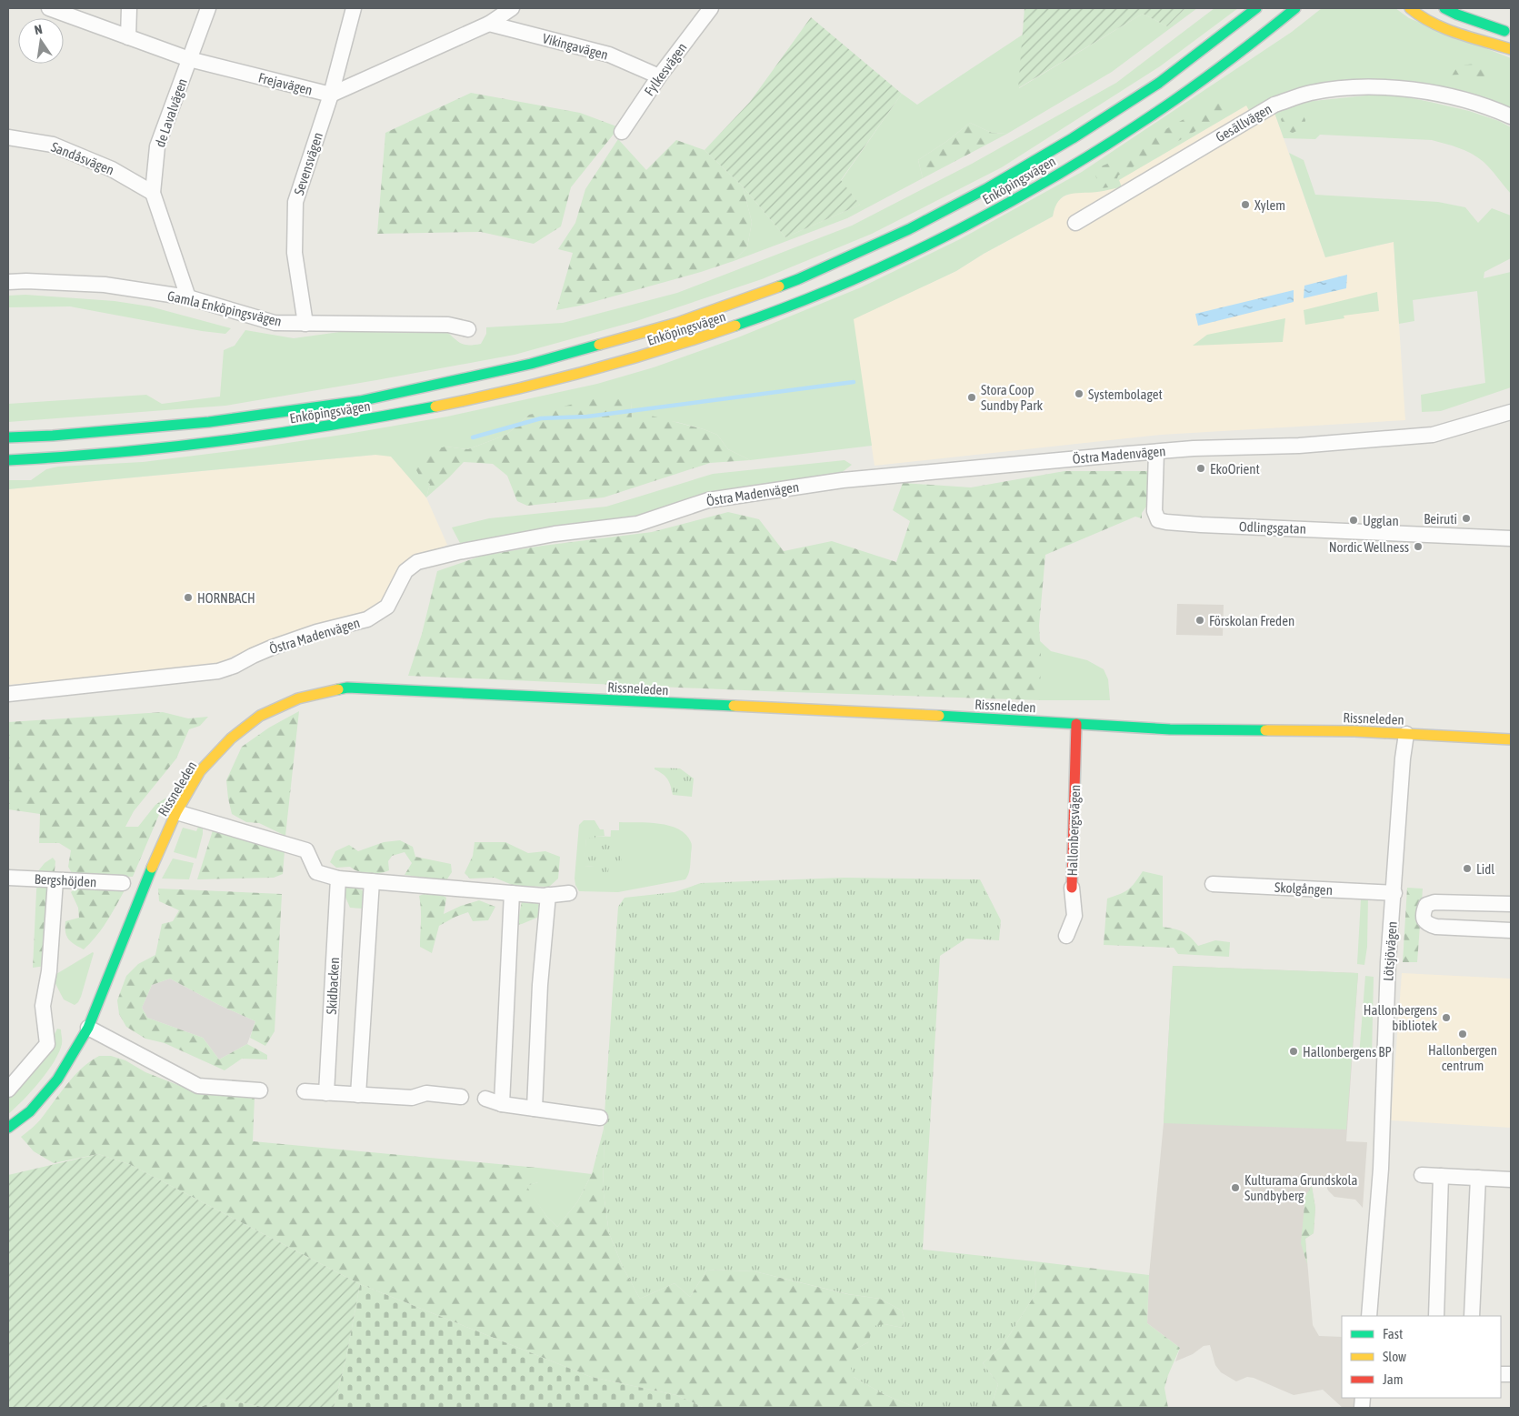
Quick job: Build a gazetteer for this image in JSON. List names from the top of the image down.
{
  "streets": {
    "main road": ["Enköpingsvägen", "Rissneleden", "Hallonbergsvägen"],
    "street": [
      "Vikingavägen",
      "Fylkesvägen",
      "Frejavägen",
      "de Lavalvägen",
      "Gesällvägen",
      "Sandåsvägen",
      "Sevensvägen",
      "Gamla Enköpingsvägen",
      "Östra Madenvägen",
      "Odlingsgatan",
      "Bergshöjden",
      "Skolgången",
      "Lötsjövägen",
      "Skidbacken"
    ]
  },
  "crossings": [
    ["Vikingavägen", "Fylkesvägen"],
    ["Vikingavägen", "Frejavägen"],
    ["Frejavägen", "de Lavalvägen"],
    ["Frejavägen", "Sevensvägen"],
    ["de Lavalvägen", "Sandåsvägen"],
    ["de Lavalvägen", "Gamla Enköpingsvägen"],
    ["Sevensvägen", "Gamla Enköpingsvägen"],
    ["Östra Madenvägen", "Odlingsgatan"],
    ["Rissneleden", "Hallonbergsvägen"],
    ["Rissneleden", "Lötsjövägen"],
    ["Skolgången", "Lötsjövägen"]
  ],
  "places": [
    "Xylem",
    "Systembolaget",
    "Stora Coop Sundby Park",
    "EkoOrient",
    "Beiruti",
    "Ugglan",
    "Nordic Wellness",
    "HORNBACH",
    "Förskolan Freden",
    "Lidl",
    "Hallonbergens bibliotek",
    "Hallonbergen centrum",
    "Hallonbergens BP",
    "Kulturama Grundskola Sundbyberg"
  ],
  "legend": ["Fast", "Slow", "Jam"],
  "north": "top"
}
